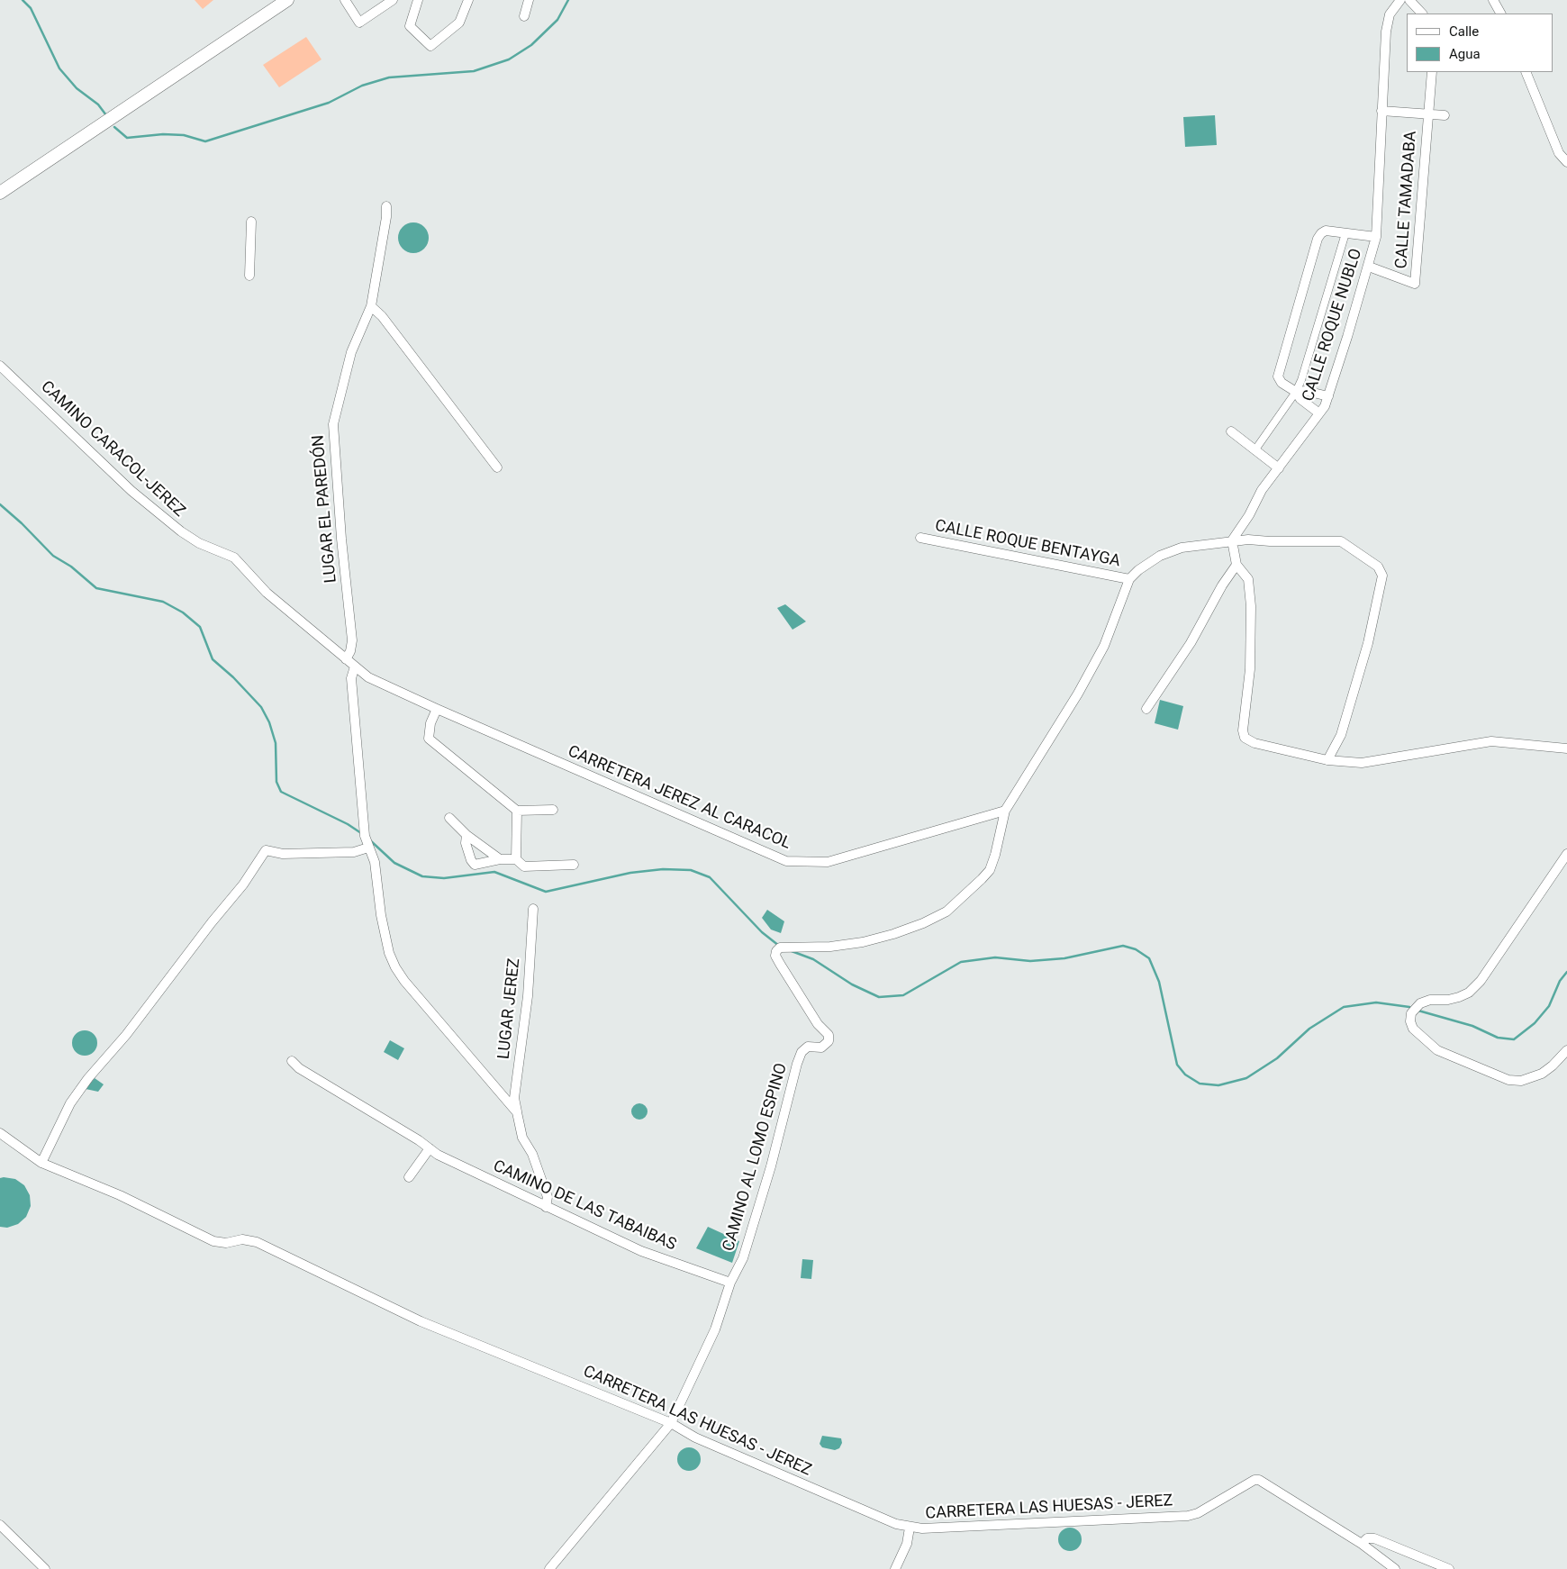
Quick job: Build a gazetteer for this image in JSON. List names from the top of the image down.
{
  "streets": {
    "street": [
      "CALLE TAMADABA",
      "CALLE ROQUE NUBLO",
      "CAMINO CARACOL-JEREZ",
      "LUGAR EL PAREDÓN",
      "CALLE ROQUE BENTAYGA",
      "CARRETERA JEREZ AL CARACOL",
      "LUGAR JEREZ",
      "CAMINO AL LOMO ESPINO",
      "CAMINO DE LAS TABAIBAS",
      "CARRETERA LAS HUESAS - JEREZ"
    ]
  },
  "crossings": [
    ["CALLE TAMADABA", "CALLE ROQUE NUBLO"],
    ["CAMINO CARACOL-JEREZ", "LUGAR EL PAREDÓN"],
    ["CAMINO CARACOL-JEREZ", "CARRETERA JEREZ AL CARACOL"],
    ["CARRETERA JEREZ AL CARACOL", "CAMINO AL LOMO ESPINO"],
    ["LUGAR JEREZ", "CAMINO DE LAS TABAIBAS"],
    ["CAMINO AL LOMO ESPINO", "CAMINO DE LAS TABAIBAS"],
    ["CAMINO AL LOMO ESPINO", "CARRETERA LAS HUESAS - JEREZ"]
  ],
  "legend": ["Calle", "Agua"]
}
